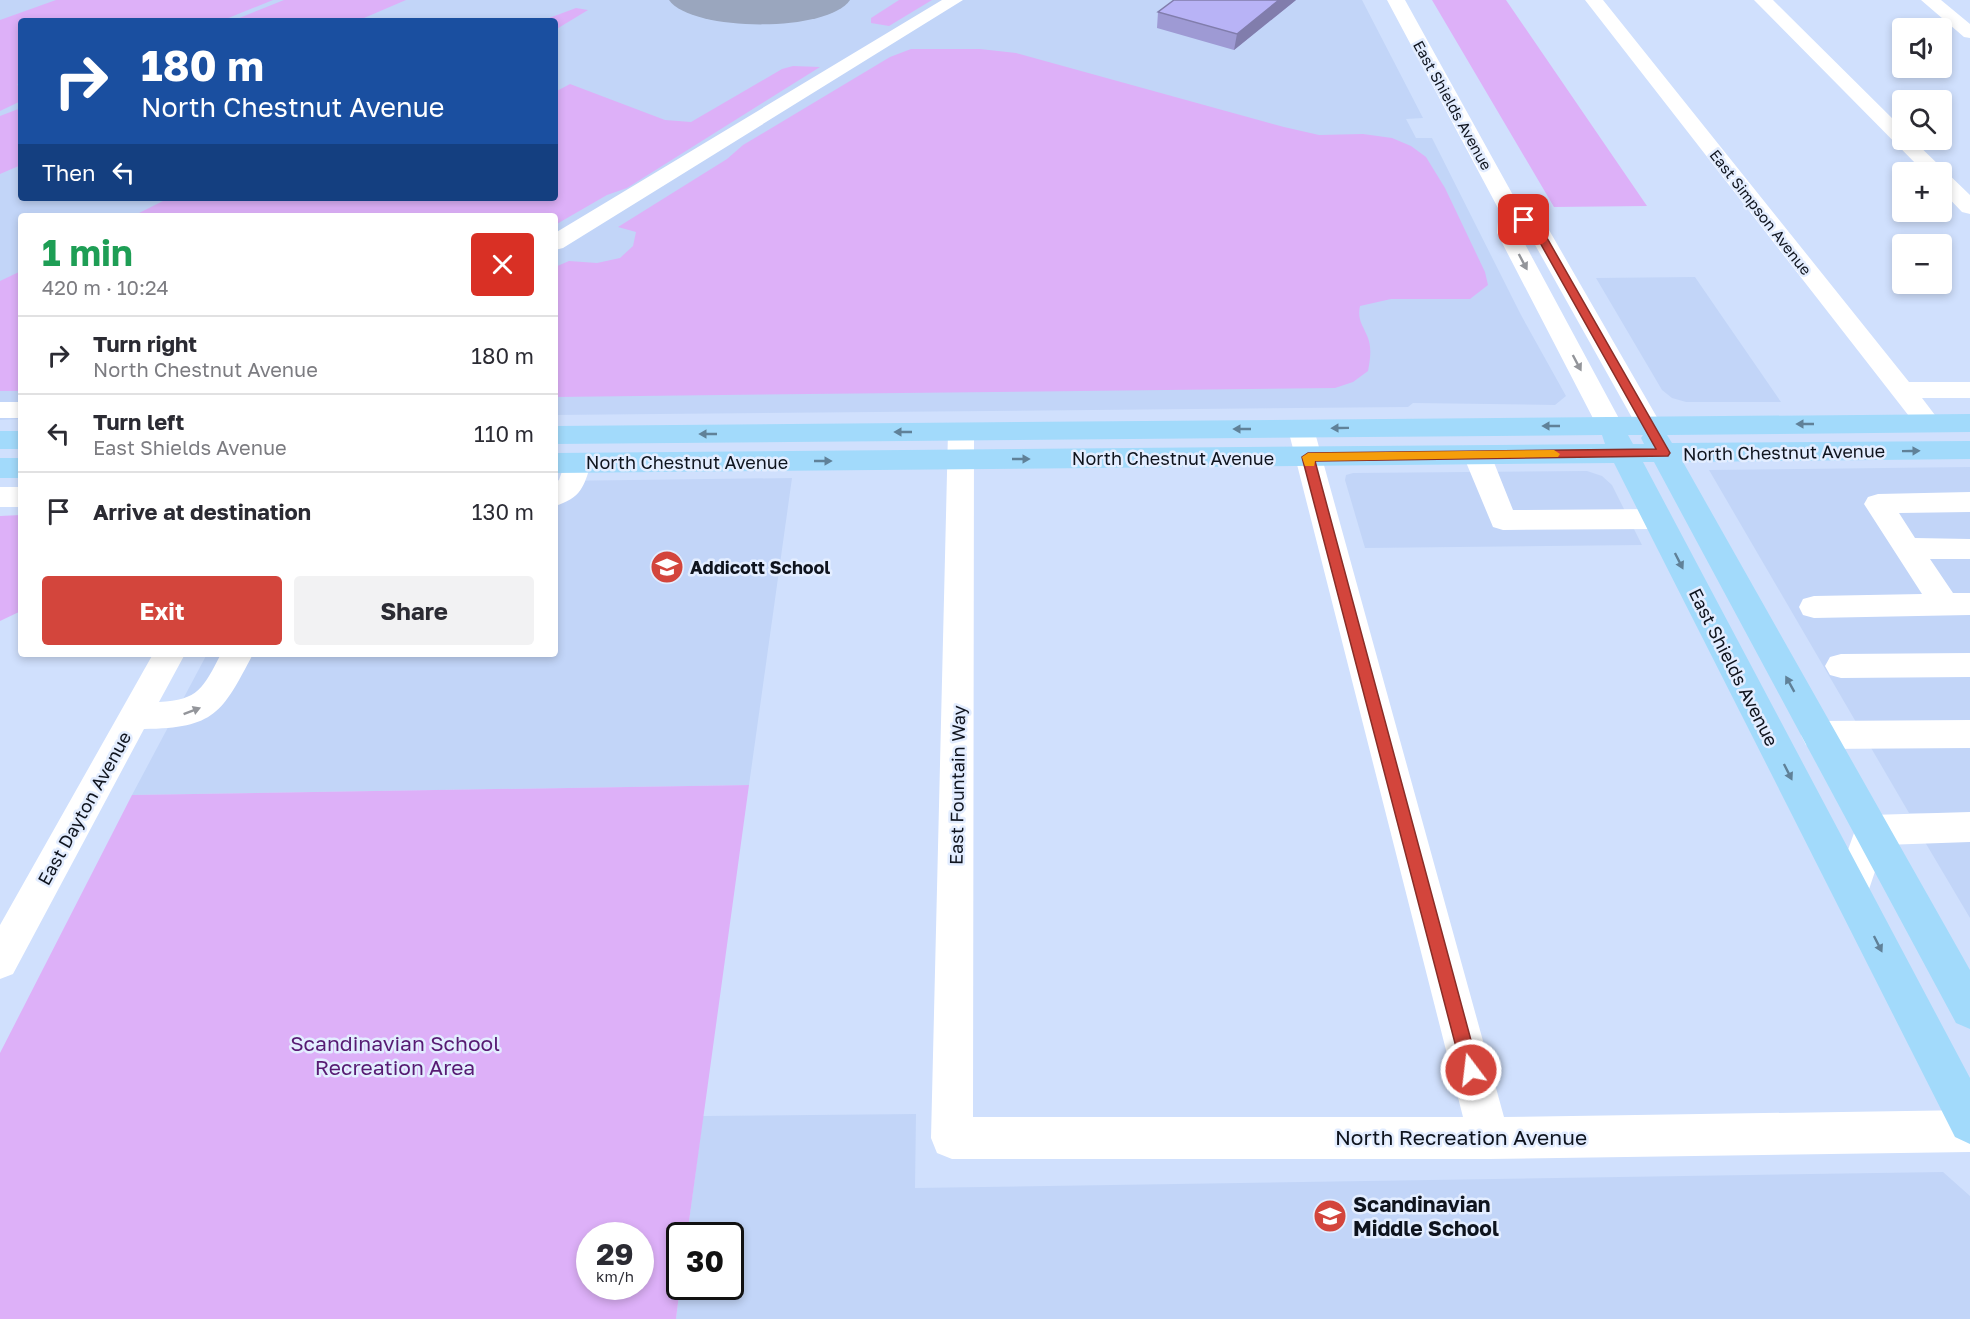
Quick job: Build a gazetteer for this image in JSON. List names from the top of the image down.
{
  "streets": {
    "main road": ["East Shields Avenue", "North Chestnut Avenue"],
    "street": [
      "East Simpson Avenue",
      "East Fountain Way",
      "East Dayton Avenue",
      "North Recreation Avenue"
    ]
  },
  "crossings": [
    ["East Shields Avenue", "North Chestnut Avenue"],
    ["East Simpson Avenue", "North Chestnut Avenue"],
    ["North Chestnut Avenue", "East Fountain Way"],
    ["East Fountain Way", "North Recreation Avenue"]
  ],
  "parks": ["Scandinavian School Recreation Area"],
  "places": {
    "school or university": ["Addicott School", "Scandinavian Middle School"]
  },
  "page": {
    "map_buttons": ["+", "−"],
    "turn": ["180 m", "North Chestnut Avenue"],
    "then": "Then",
    "heading": ["1 min", "420 m · 10:24"],
    "list": [
      {
        "name": "Turn right",
        "note": "North Chestnut Avenue",
        "value": "180 m"
      },
      {
        "name": "Turn left",
        "note": "East Shields Avenue",
        "value": "110 m"
      },
      {
        "name": "Arrive at destination",
        "value": "130 m"
      }
    ],
    "buttons": ["Exit", "Share"],
    "speed": "29 km/h",
    "limit": "30"
  }
}
